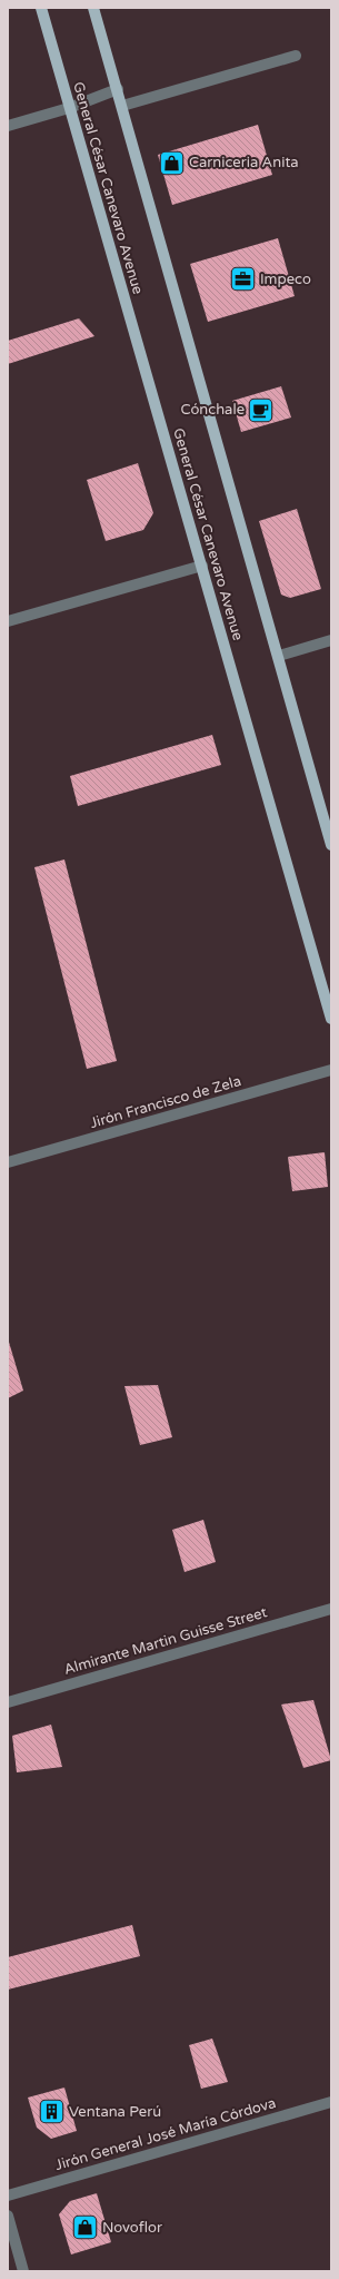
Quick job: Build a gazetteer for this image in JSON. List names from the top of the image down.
{
  "streets": {
    "main road": ["General César Canevaro Avenue"],
    "street": ["Jirón Francisco de Zela", "Almirante Martin Guisse Street", "Jirón General José María Córdova"]
  },
  "places": {
    "shop": ["Carniceria Anita", "Novoflor"],
    "office": ["Impeco"],
    "cafe": ["Cónchale"],
    "building": ["Ventana Perú"]
  }
}
